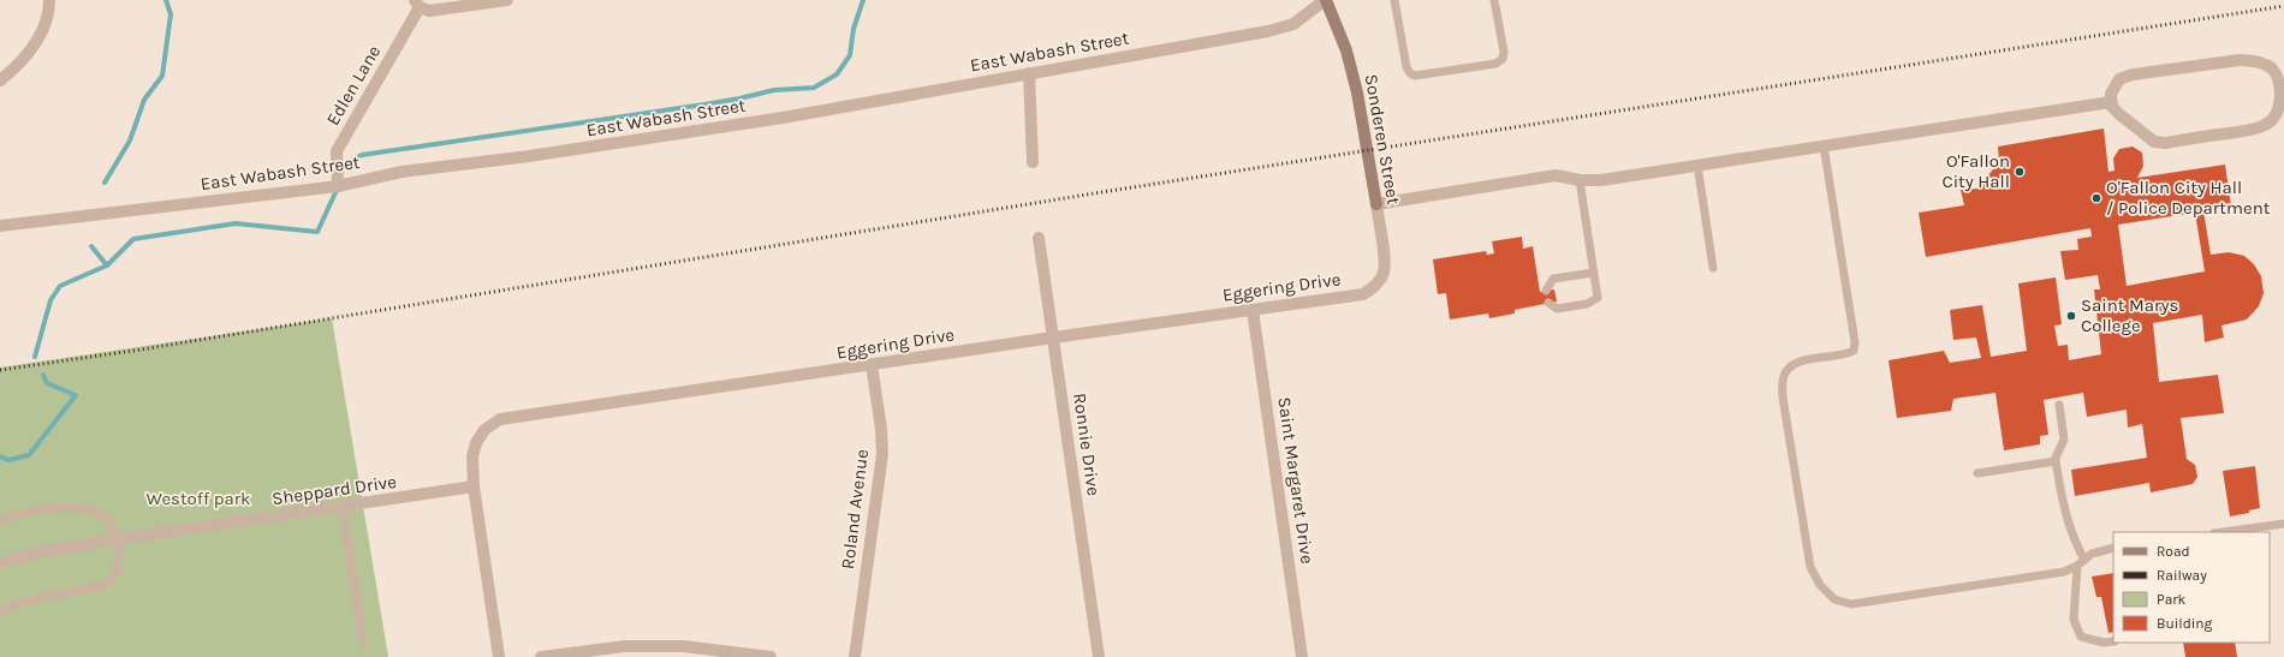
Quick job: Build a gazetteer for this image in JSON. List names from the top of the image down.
{
  "streets": {
    "street": [
      "East Wabash Street",
      "Edlen Lane",
      "Sonderen Street",
      "Eggering Drive",
      "Ronnie Drive",
      "Saint Margaret Drive",
      "Sheppard Drive",
      "Roland Avenue"
    ]
  },
  "crossings": [
    ["East Wabash Street", "Edlen Lane"],
    ["East Wabash Street", "Sonderen Street"],
    ["Sonderen Street", "Eggering Drive"],
    ["Eggering Drive", "Ronnie Drive"],
    ["Eggering Drive", "Saint Margaret Drive"],
    ["Eggering Drive", "Sheppard Drive"],
    ["Eggering Drive", "Roland Avenue"]
  ],
  "parks": ["Westoff park"],
  "places": ["O'Fallon City Hall", "O'Fallon City Hall / Police Department", "Saint Marys College"],
  "legend": [
    "Road",
    "Railway",
    "Park",
    "Building"
  ]
}
